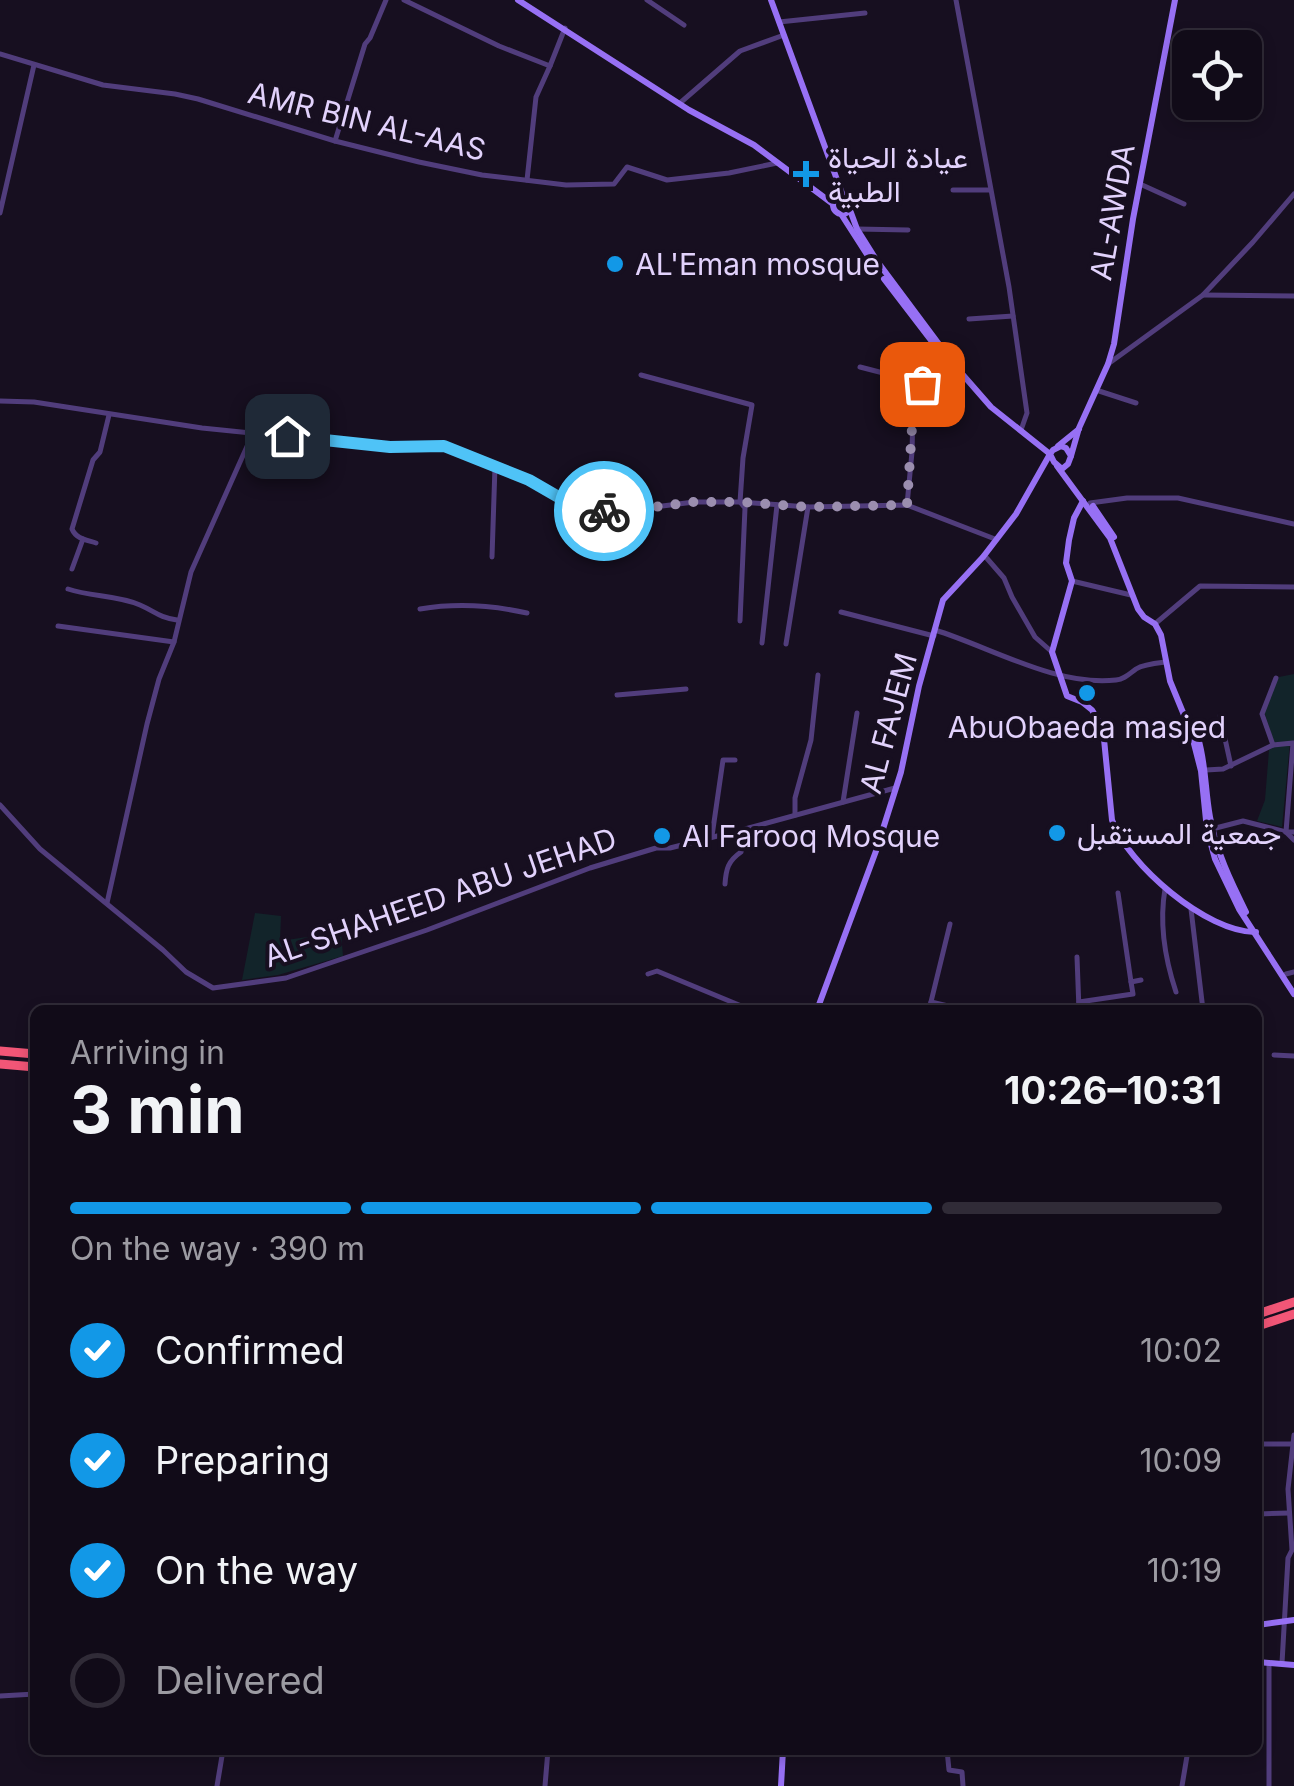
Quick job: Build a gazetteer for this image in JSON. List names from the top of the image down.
{
  "streets": {
    "main road": ["AL-AWDA", "AL FAJEM"],
    "street": ["AMR BIN AL-AAS", "AL-SHAHEED ABU JEHAD"]
  },
  "crossings": [
    ["AL-AWDA", "AL FAJEM"],
    ["AL FAJEM", "AL-SHAHEED ABU JEHAD"]
  ],
  "places": {
    "health": ["عيادة الحياة الطبية"],
    "other": [
      "AL'Eman mosque",
      "AbuObaeda masjed",
      "جمعية المستقبل",
      "Al Farooq Mosque"
    ]
  },
  "page": {
    "heading": ["3 min", "Arriving in", "10:26–10:31"],
    "bar": "On the way · 390 m",
    "list": [
      ["Confirmed", "10:02"],
      ["Preparing", "10:09"],
      ["On the way", "10:19"],
      "Delivered"
    ]
  }
}
